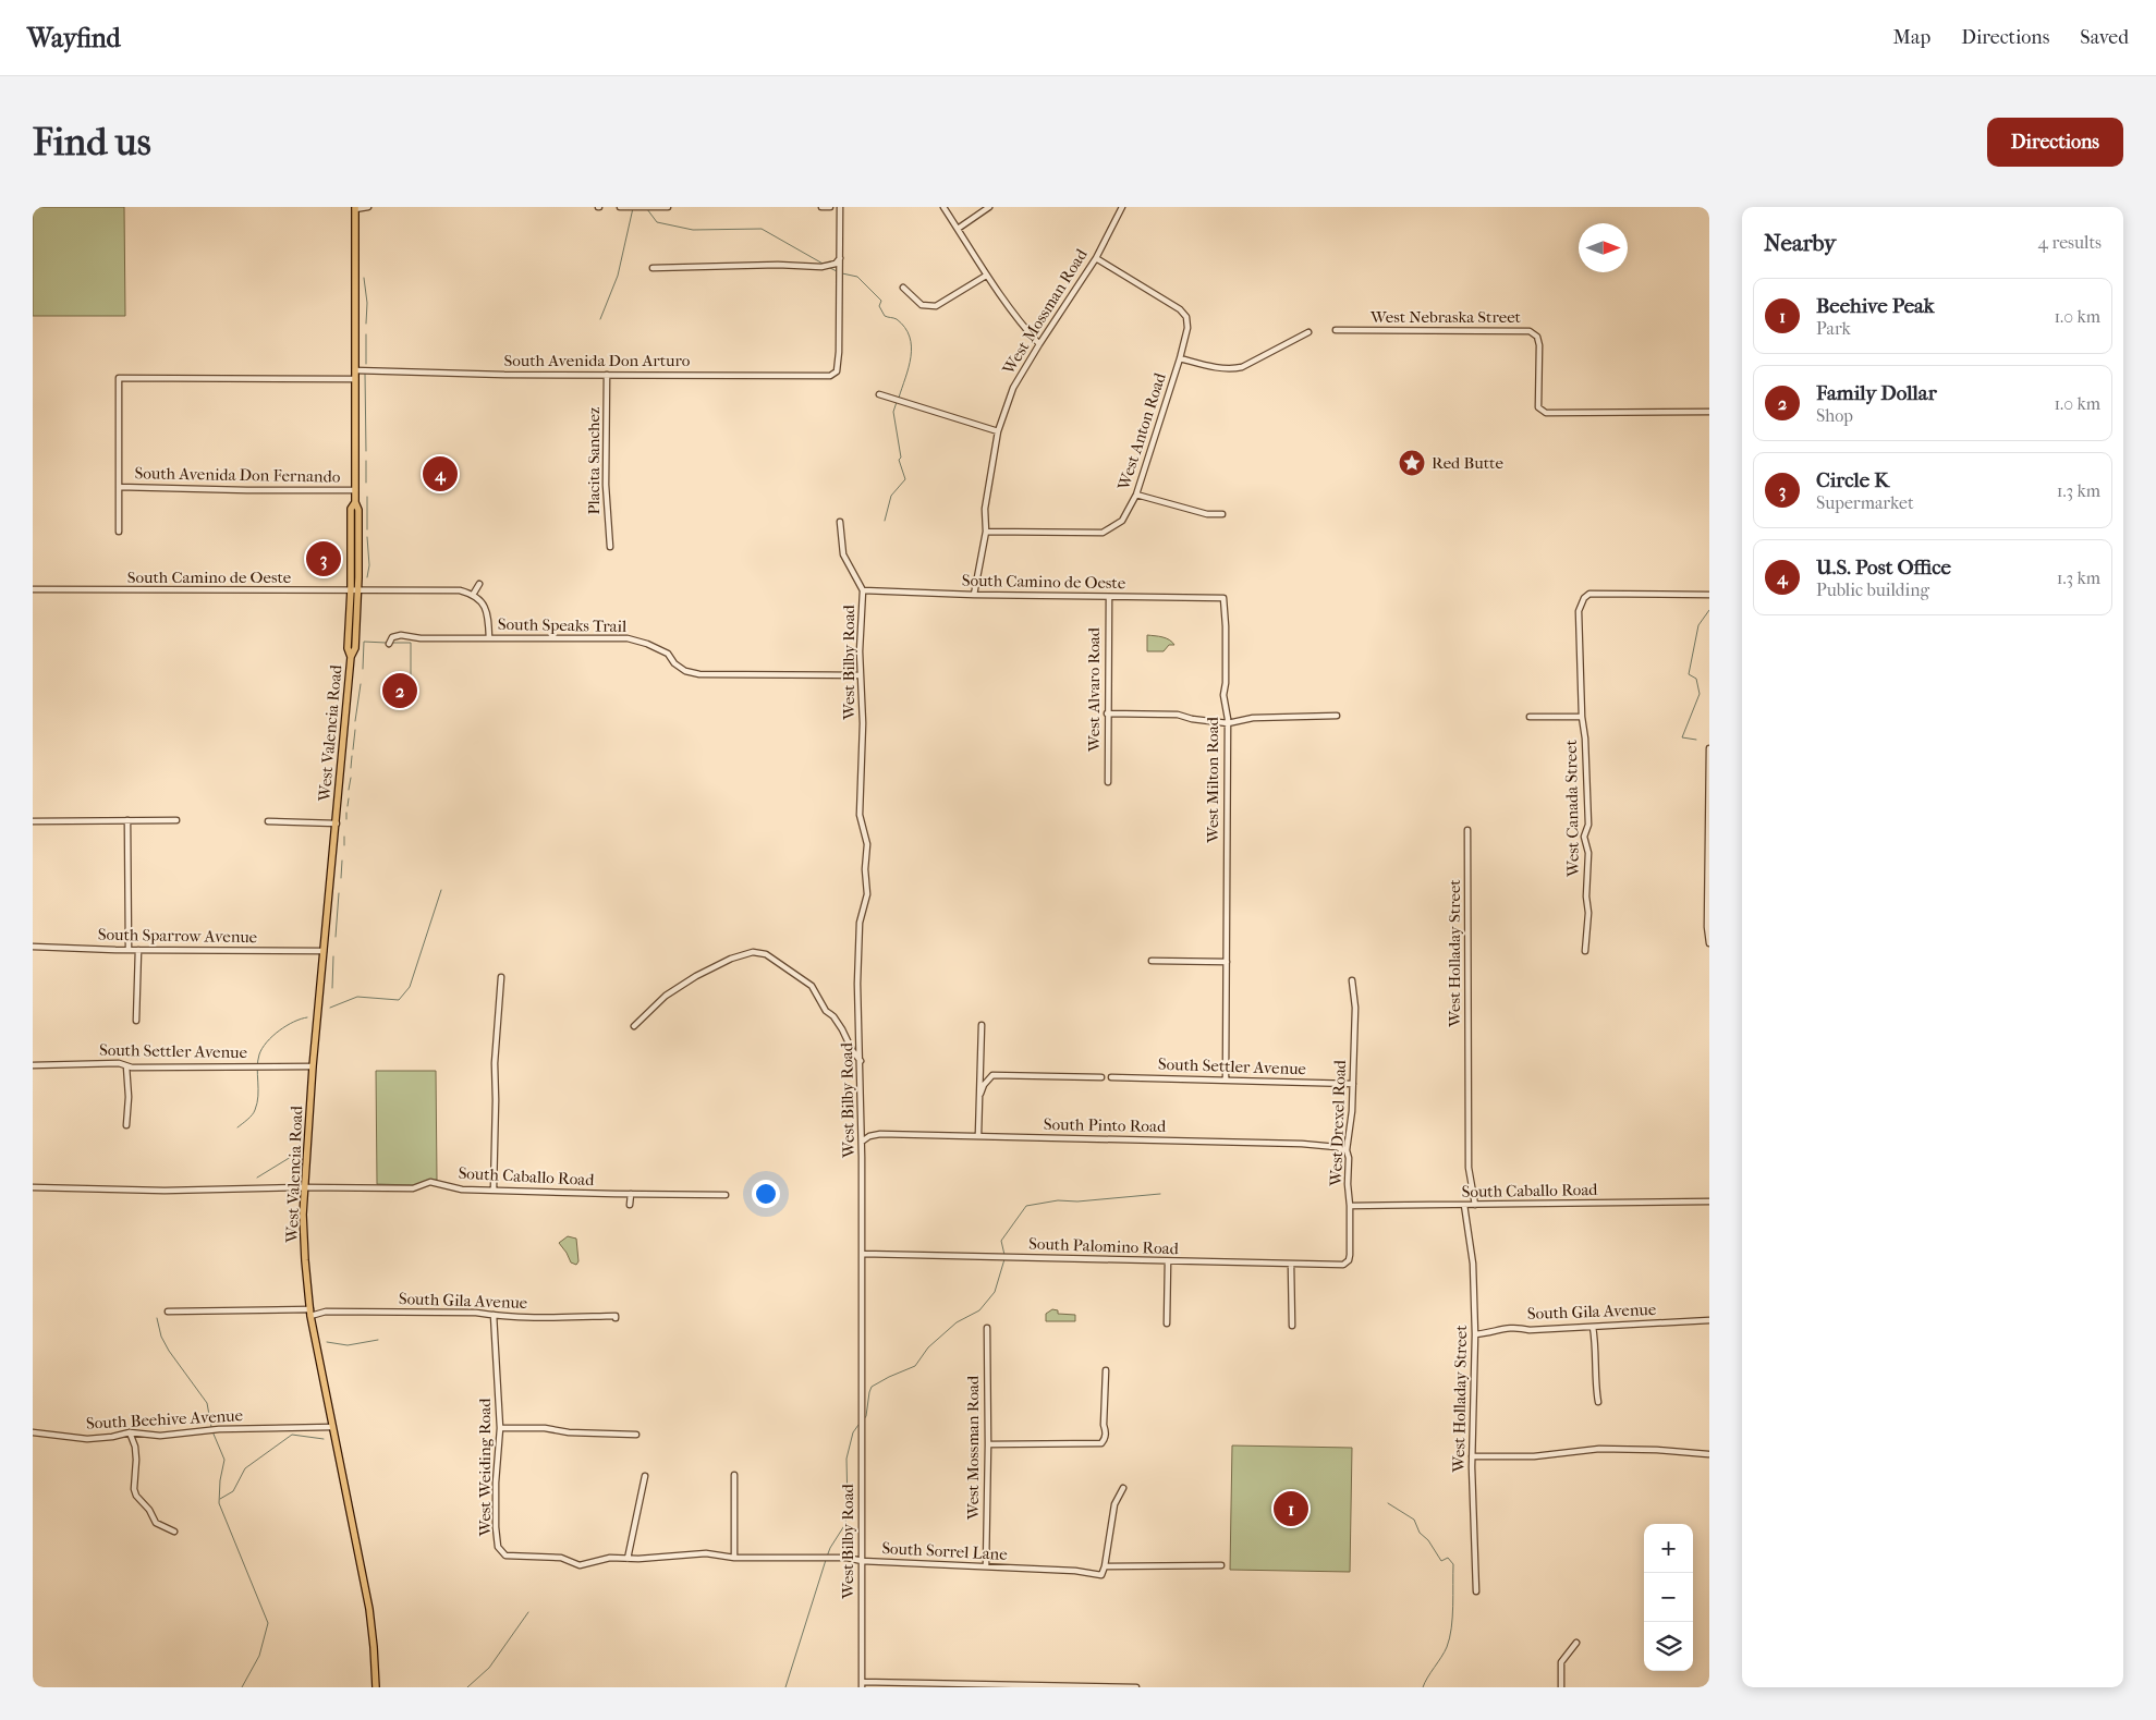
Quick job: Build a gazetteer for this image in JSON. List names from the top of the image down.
{
  "streets": {
    "main road": ["West Valencia Road"],
    "street": [
      "West Mossman Road",
      "West Nebraska Street",
      "South Avenida Don Arturo",
      "West Anton Road",
      "Placita Sanchez",
      "South Avenida Don Fernando",
      "South Camino de Oeste",
      "South Speaks Trail",
      "West Bilby Road",
      "West Alvaro Road",
      "West Milton Road",
      "West Canada Street",
      "South Sparrow Avenue",
      "West Holladay Street",
      "South Settler Avenue",
      "West Drexel Road",
      "South Pinto Road",
      "South Caballo Road",
      "South Palomino Road",
      "South Gila Avenue",
      "South Beehive Avenue",
      "West Weiding Road",
      "South Sorrel Lane"
    ]
  },
  "crossings": [
    ["West Mossman Road", "West Anton Road"],
    ["West Mossman Road", "South Camino de Oeste"],
    ["West Mossman Road", "South Sorrel Lane"],
    ["South Avenida Don Arturo", "Placita Sanchez"],
    ["South Avenida Don Arturo", "West Valencia Road"],
    ["South Avenida Don Fernando", "West Valencia Road"],
    ["South Camino de Oeste", "West Bilby Road"],
    ["South Camino de Oeste", "West Alvaro Road"],
    ["South Camino de Oeste", "West Valencia Road"],
    ["South Camino de Oeste", "West Milton Road"],
    ["South Speaks Trail", "West Bilby Road"],
    ["West Bilby Road", "South Pinto Road"],
    ["West Bilby Road", "South Palomino Road"],
    ["West Bilby Road", "South Sorrel Lane"],
    ["West Valencia Road", "South Sparrow Avenue"],
    ["West Valencia Road", "South Settler Avenue"],
    ["West Valencia Road", "South Caballo Road"],
    ["West Valencia Road", "South Gila Avenue"],
    ["West Valencia Road", "South Beehive Avenue"],
    ["West Milton Road", "South Settler Avenue"],
    ["West Holladay Street", "South Caballo Road"],
    ["West Holladay Street", "South Gila Avenue"],
    ["South Settler Avenue", "West Drexel Road"],
    ["West Drexel Road", "South Pinto Road"],
    ["West Drexel Road", "South Caballo Road"],
    ["West Drexel Road", "South Palomino Road"],
    ["South Gila Avenue", "West Weiding Road"],
    ["West Weiding Road", "South Sorrel Lane"]
  ],
  "places": {
    "place": ["Red Butte"]
  },
  "north": "right",
  "page": {
    "header": "Wayfind",
    "nav": ["Map", "Directions", "Saved"],
    "buttons": "Directions",
    "title": "Find us",
    "heading": ["Nearby", "4 results"],
    "list": [
      {
        "mark": "1",
        "name": "Beehive Peak",
        "note": "Park",
        "value": "1.0 km"
      },
      {
        "mark": "2",
        "name": "Family Dollar",
        "note": "Shop",
        "value": "1.0 km"
      },
      {
        "mark": "3",
        "name": "Circle K",
        "note": "Supermarket",
        "value": "1.3 km"
      },
      {
        "mark": "4",
        "name": "U.S. Post Office",
        "note": "Public building",
        "value": "1.3 km"
      }
    ],
    "pins": [
      "4",
      "3",
      "2",
      "1"
    ],
    "map_buttons": ["+", "−"]
  }
}
